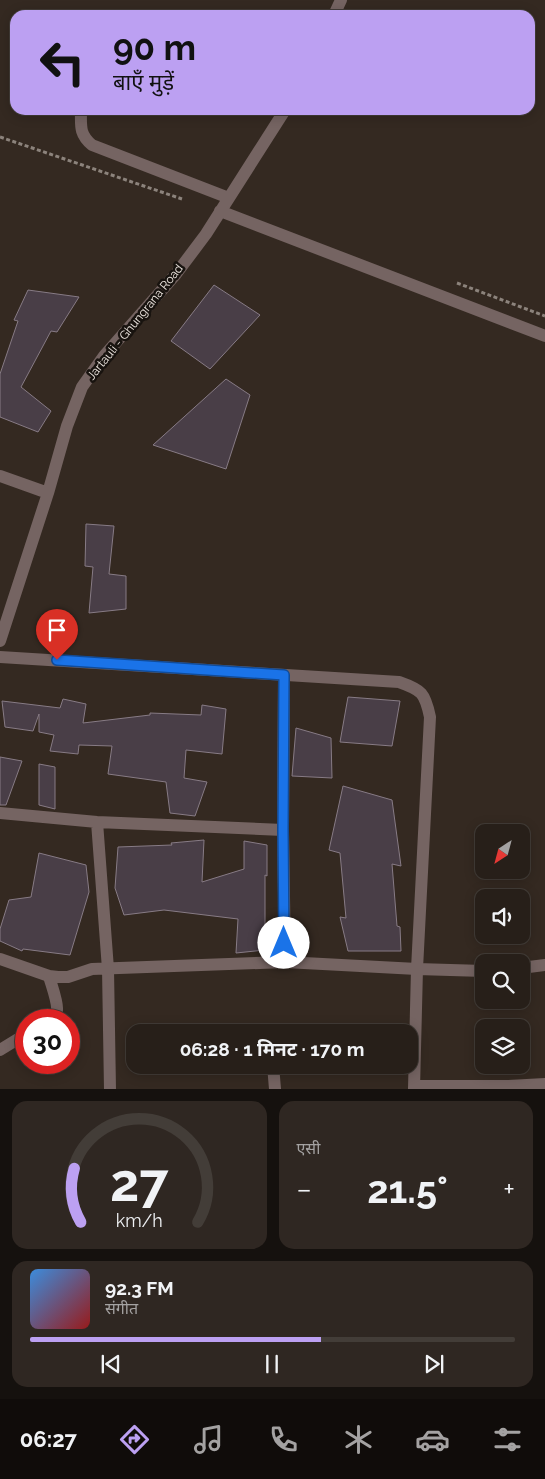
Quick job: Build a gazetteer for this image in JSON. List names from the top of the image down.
{
  "streets": {
    "street": ["Jartauli - Ghungrana Road"]
  },
  "north": "bottom left",
  "page": {
    "turn": ["90 m", "बाएँ मुड़ें"],
    "limit": "30",
    "trip": "06:28 · 1 मिनट · 170 m",
    "tile": "एसी",
    "heat": ["−", "21.5°", "+"],
    "song": ["92.3 FM", "संगीत"],
    "tabs": "06:27",
    "gauge": ["27", "km/h"]
  }
}
